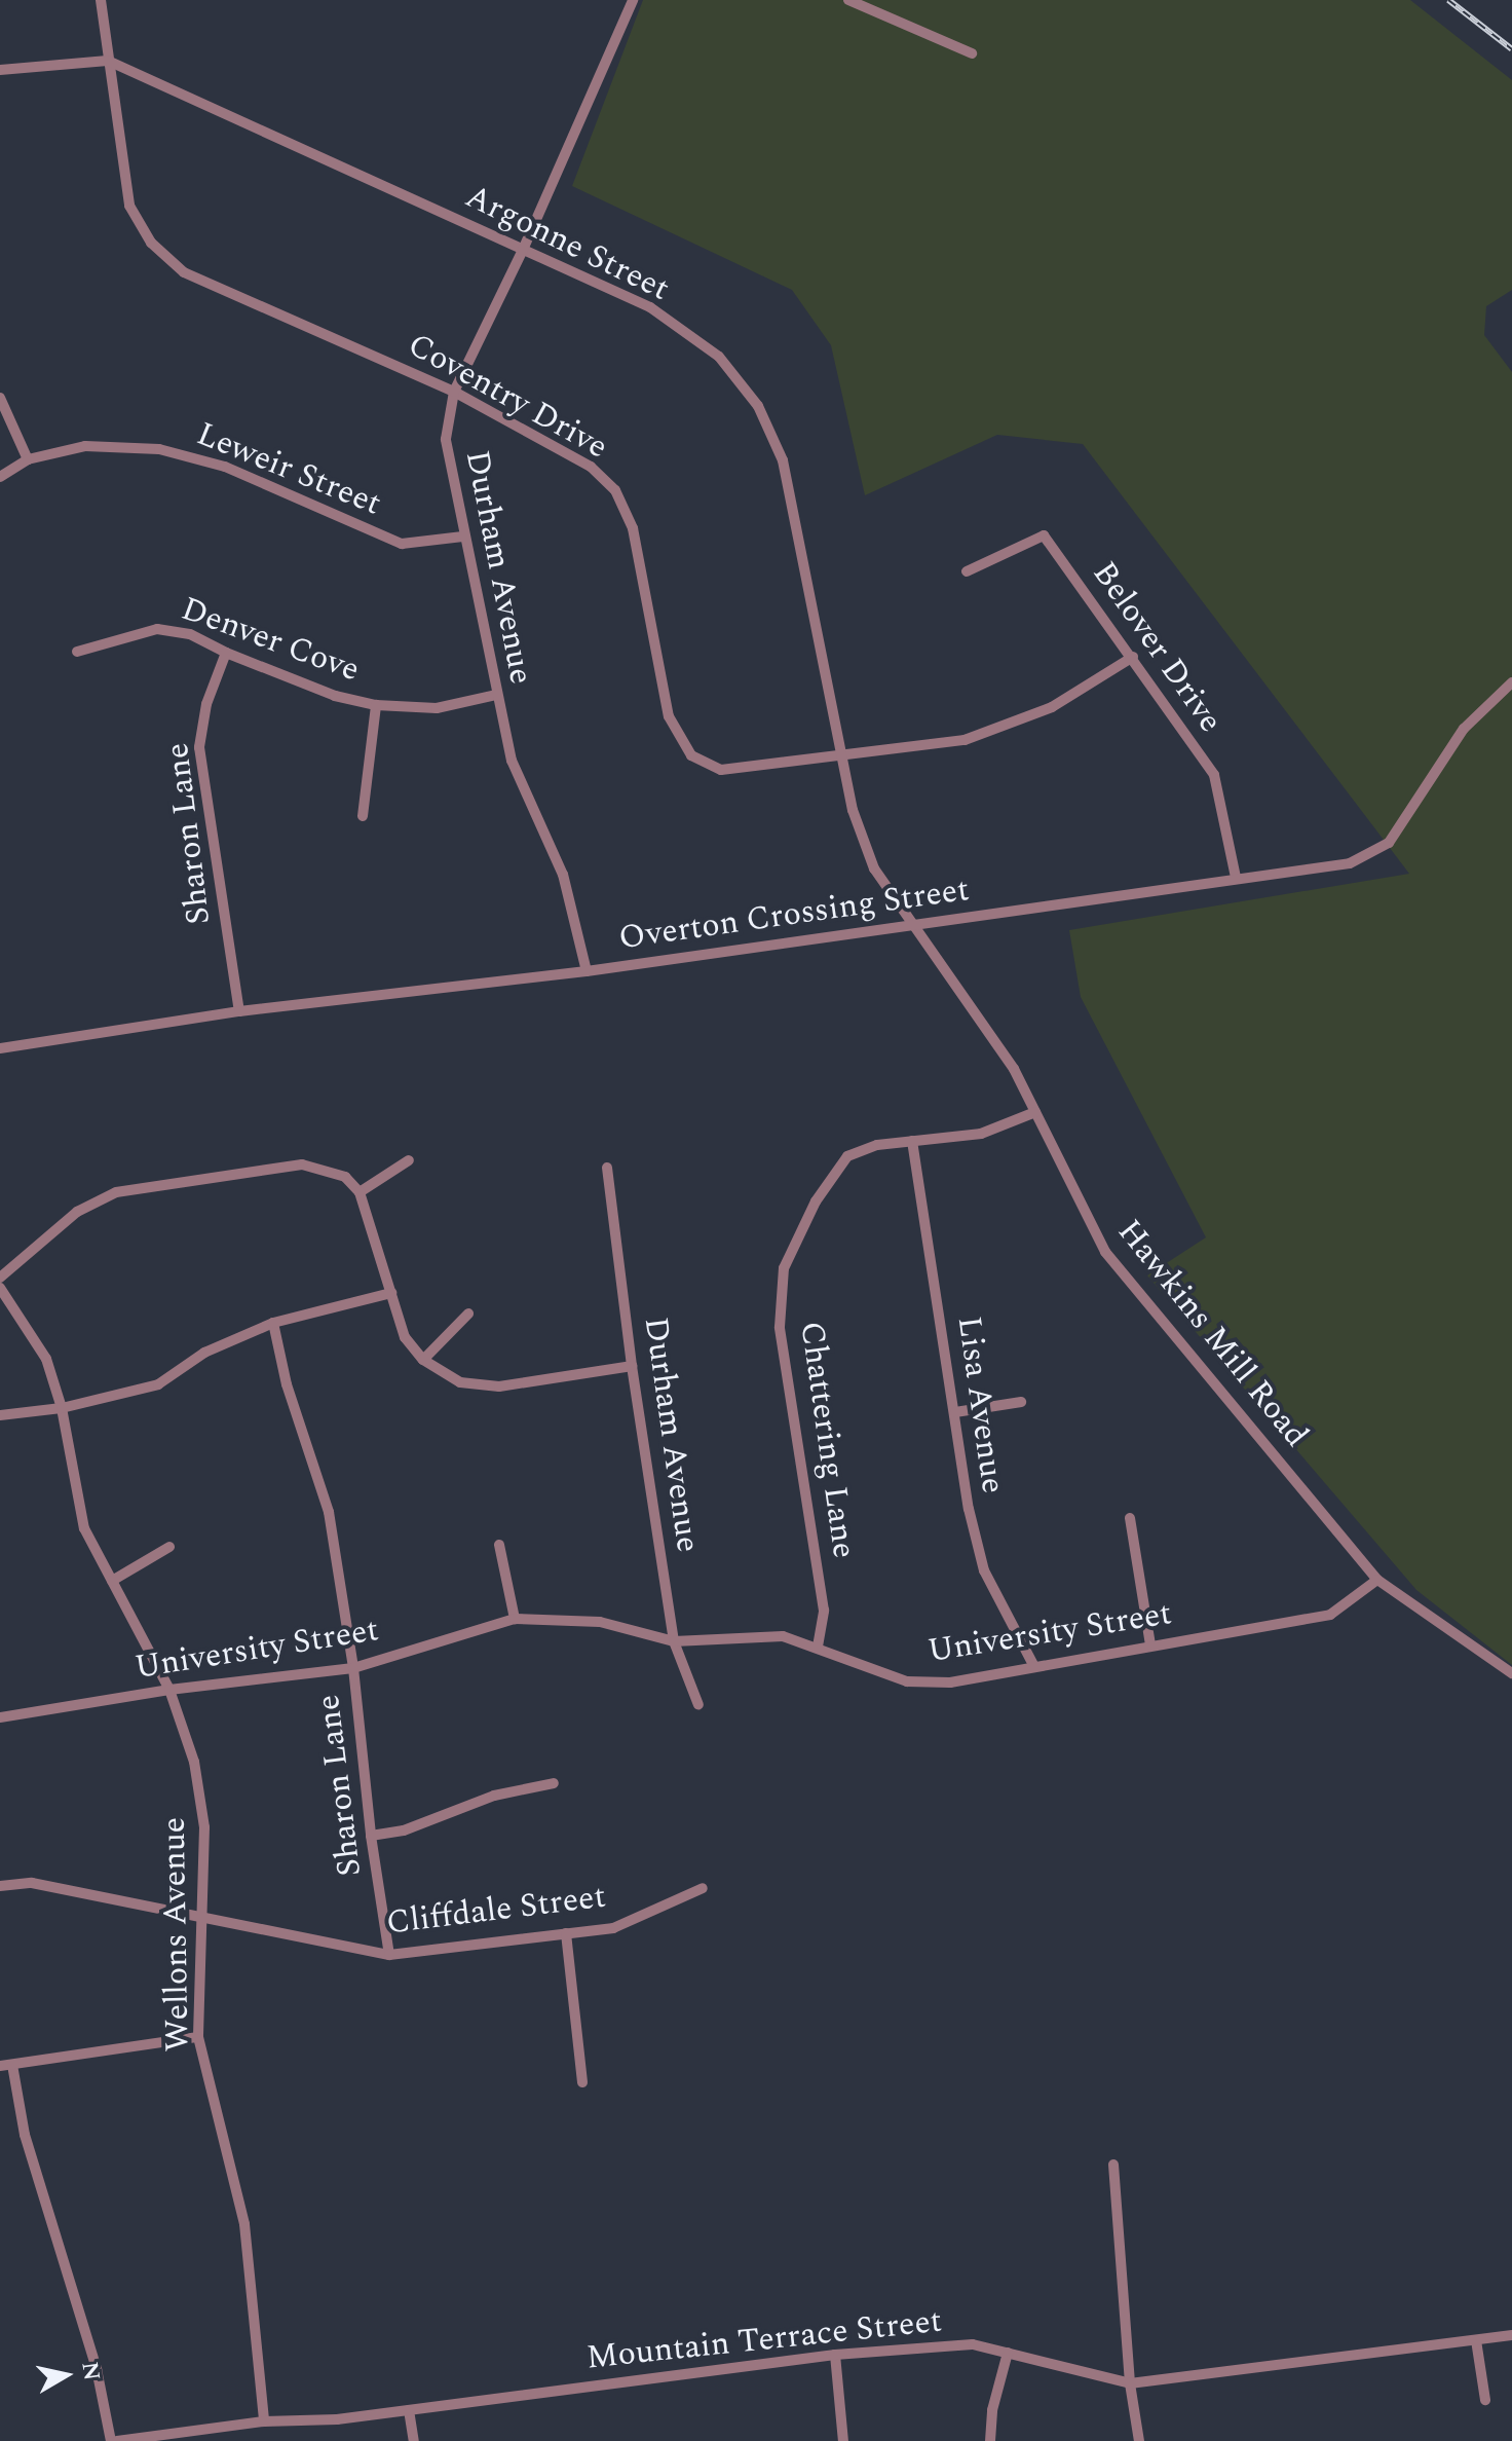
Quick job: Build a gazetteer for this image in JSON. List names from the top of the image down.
{
  "streets": {
    "street": [
      "Argonne Street",
      "Coventry Drive",
      "Leweir Street",
      "Durham Avenue",
      "Denver Cove",
      "Belover Drive",
      "Sharon Lane",
      "Overton Crossing Street",
      "Hawkins Mill Road",
      "Lisa Avenue",
      "Chattering Lane",
      "University Street",
      "Cliffdale Street",
      "Wellons Avenue",
      "Mountain Terrace Street"
    ]
  },
  "crossings": [
    ["Argonne Street", "Coventry Drive"],
    ["Argonne Street", "Durham Avenue"],
    ["Argonne Street", "Overton Crossing Street"],
    ["Argonne Street", "Hawkins Mill Road"],
    ["Coventry Drive", "Durham Avenue"],
    ["Coventry Drive", "Belover Drive"],
    ["Leweir Street", "Durham Avenue"],
    ["Durham Avenue", "Denver Cove"],
    ["Durham Avenue", "Overton Crossing Street"],
    ["Durham Avenue", "University Street"],
    ["Denver Cove", "Sharon Lane"],
    ["Belover Drive", "Overton Crossing Street"],
    ["Sharon Lane", "Overton Crossing Street"],
    ["Sharon Lane", "University Street"],
    ["Sharon Lane", "Cliffdale Street"],
    ["Overton Crossing Street", "Hawkins Mill Road"],
    ["Hawkins Mill Road", "Chattering Lane"],
    ["Hawkins Mill Road", "University Street"],
    ["Lisa Avenue", "Chattering Lane"],
    ["Lisa Avenue", "University Street"],
    ["Chattering Lane", "University Street"],
    ["University Street", "Wellons Avenue"],
    ["Cliffdale Street", "Wellons Avenue"],
    ["Wellons Avenue", "Mountain Terrace Street"]
  ],
  "north": "right"
}
